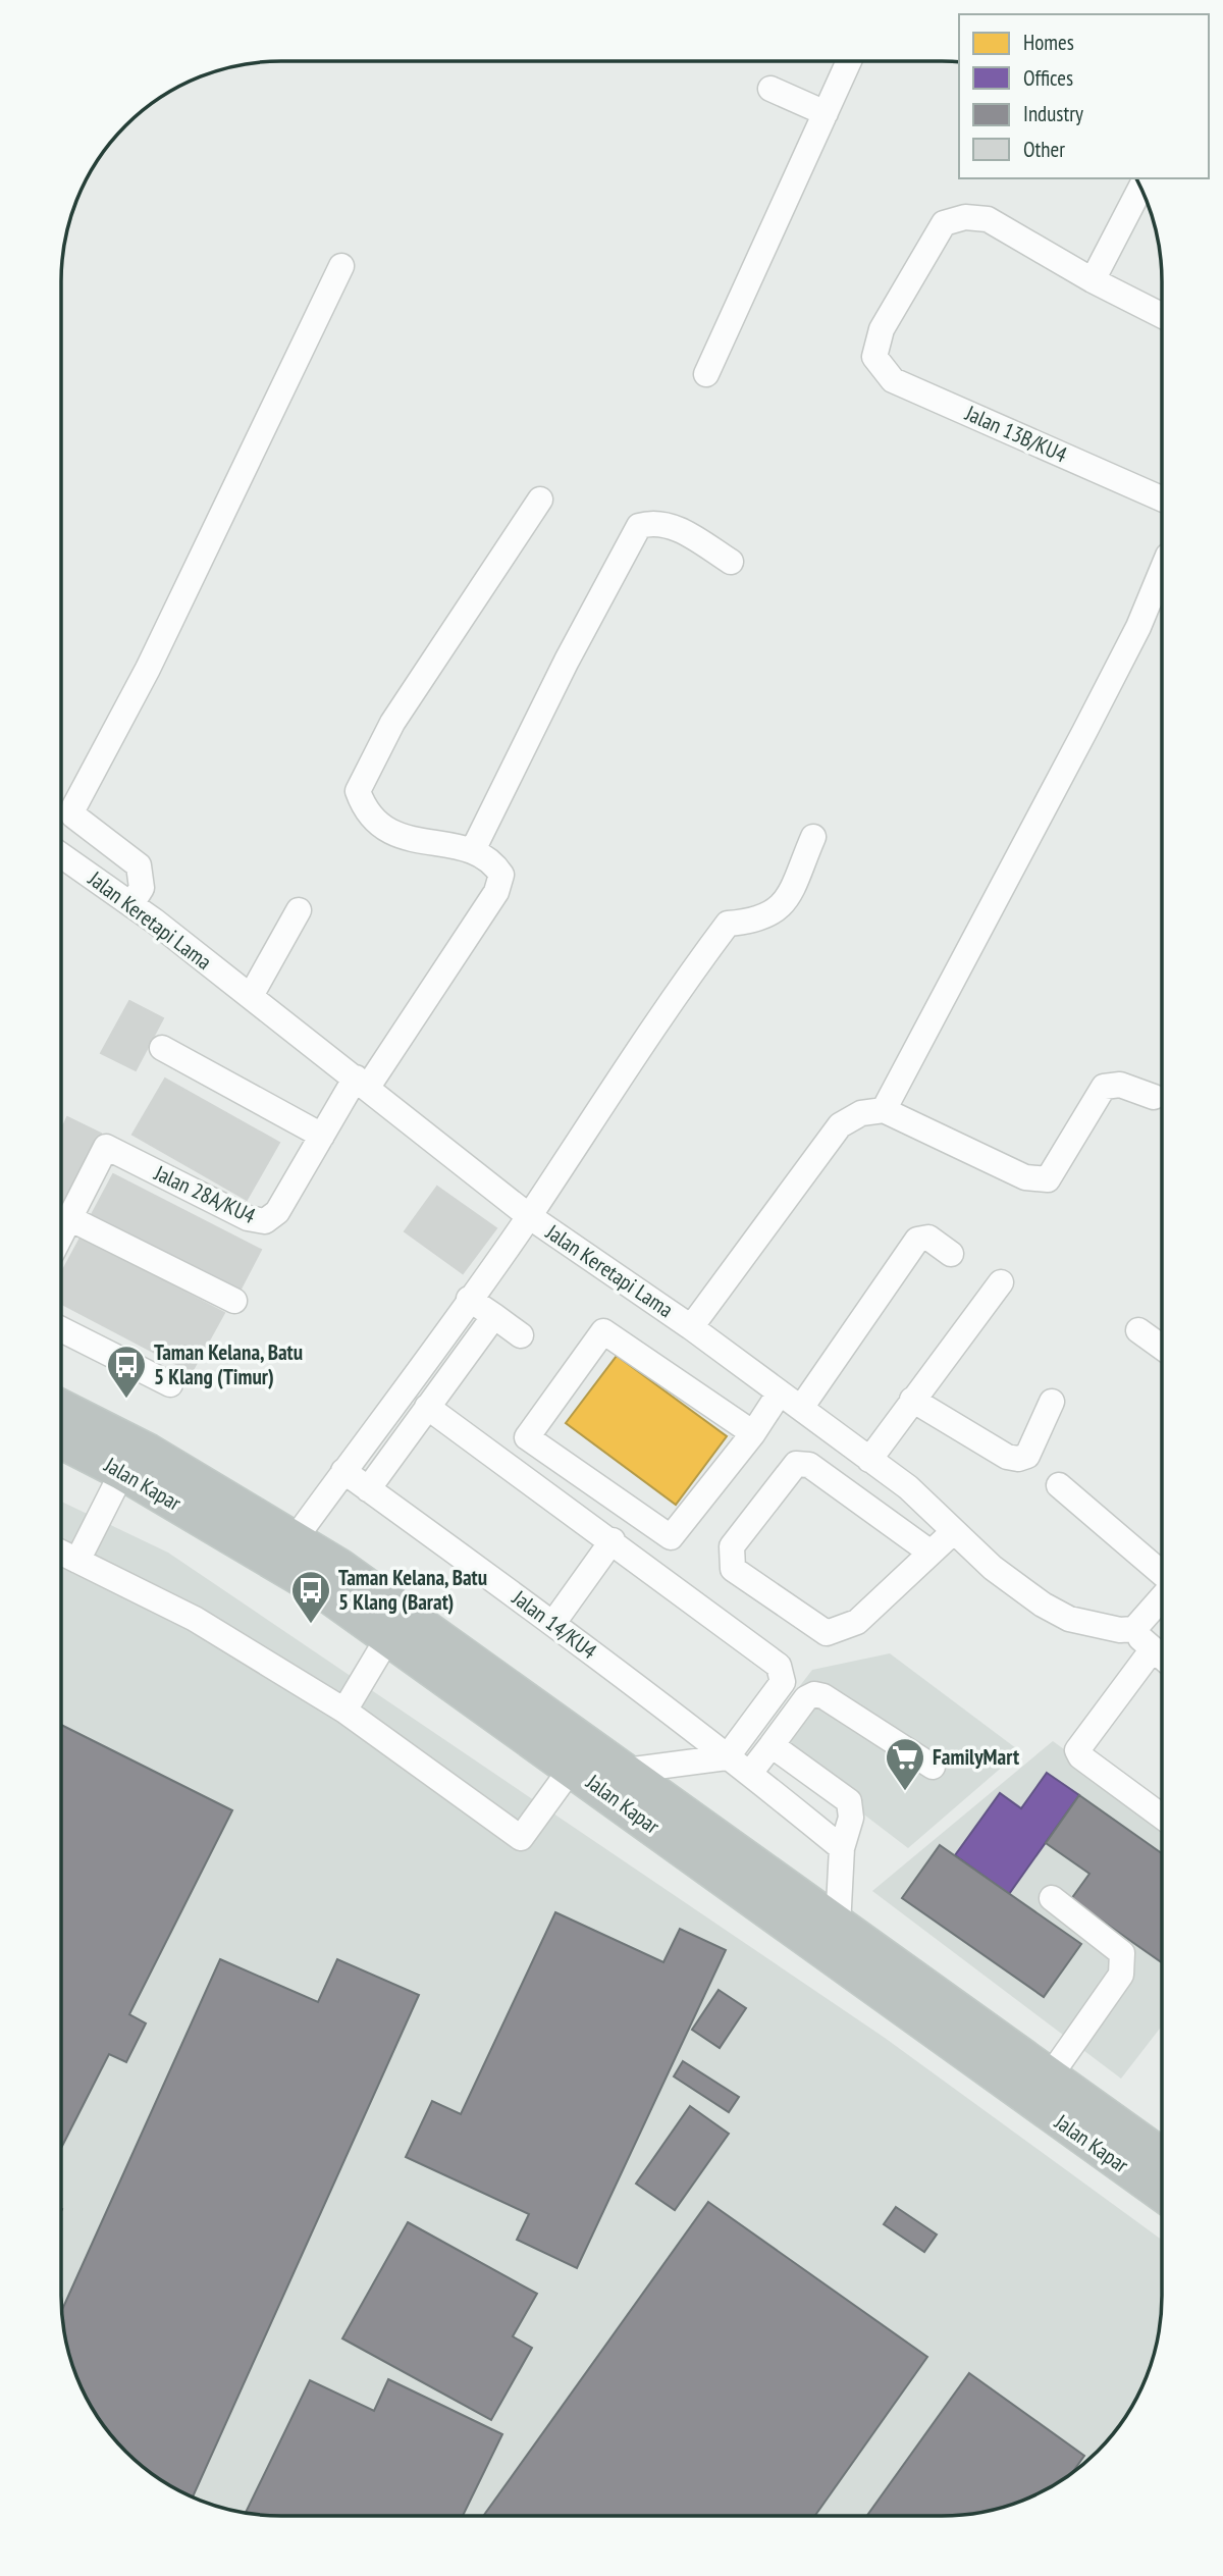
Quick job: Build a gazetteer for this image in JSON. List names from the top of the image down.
{
  "streets": {
    "highway": ["Jalan Kapar"],
    "street": [
      "Jalan 13B/KU4",
      "Jalan Keretapi Lama",
      "Jalan 28A/KU4",
      "Jalan 14/KU4"
    ]
  },
  "crossings": [
    ["Jalan Keretapi Lama", "Jalan 28A/KU4"]
  ],
  "places": {
    "bus stop": ["Taman Kelana, Batu 5 Klang (Timur)", "Taman Kelana, Batu 5 Klang (Barat)"],
    "supermarket": ["FamilyMart"]
  },
  "legend": [
    "Homes",
    "Offices",
    "Industry",
    "Other"
  ]
}
